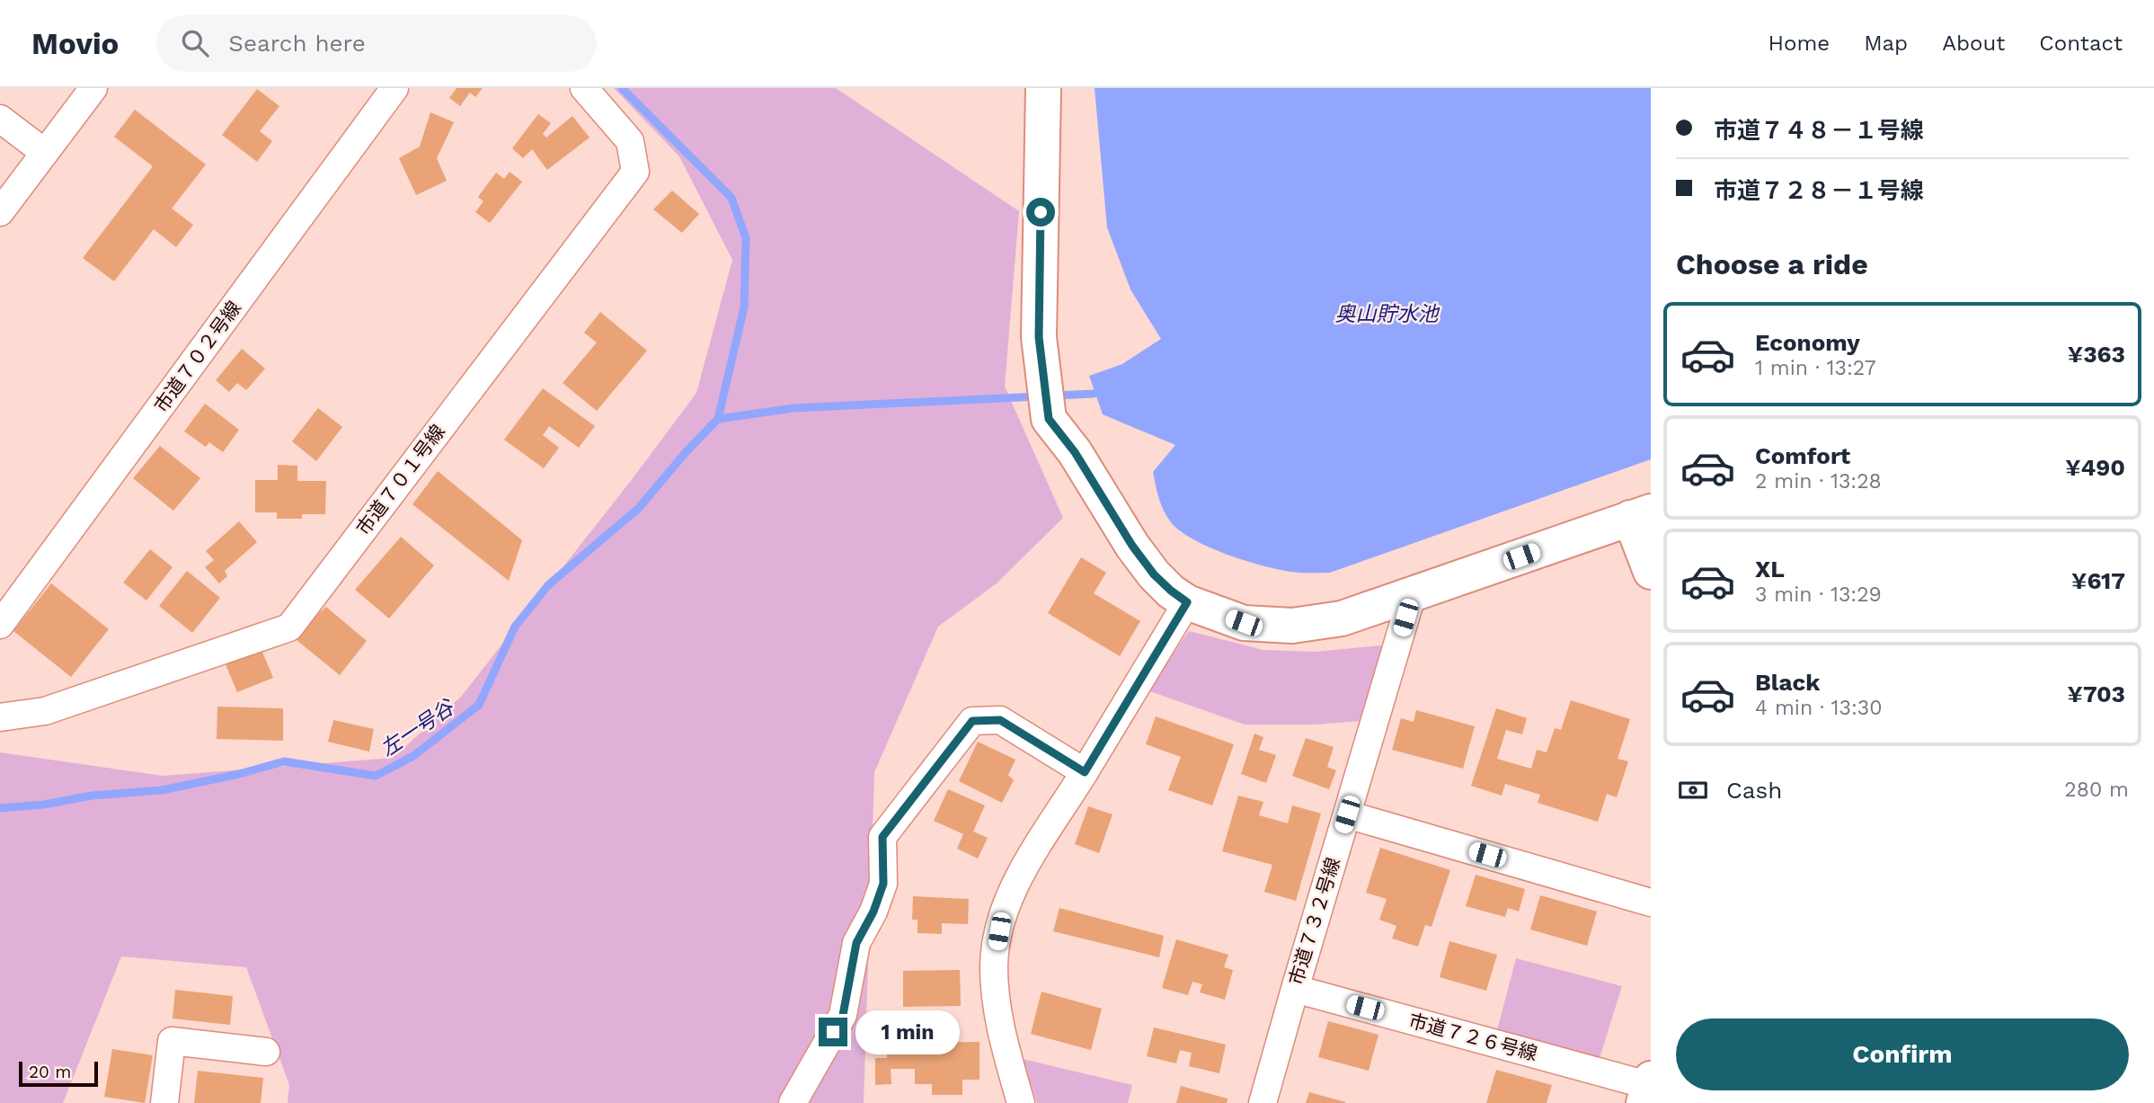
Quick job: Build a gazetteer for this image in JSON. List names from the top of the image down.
{
  "streets": {
    "street": [
      "市道７０２号線",
      "市道７０１号線",
      "市道７３２号線",
      "市道７２６号線"
    ]
  },
  "crossings": [
    ["市道７３２号線", "市道７２６号線"]
  ],
  "water": ["奥山貯水池", "左一号谷"],
  "scale_bar": "20 m",
  "page": {
    "header": "Movio",
    "search": "Search here",
    "nav": [
      "Home",
      "Map",
      "About",
      "Contact"
    ],
    "banner": ["市道７４８－１号線", "市道７２８－１号線"],
    "heading": "Choose a ride",
    "list": [
      {
        "name": "Economy",
        "note": "1 min · 13:27",
        "value": "¥363"
      },
      {
        "name": "Comfort",
        "note": "2 min · 13:28",
        "value": "¥490"
      },
      {
        "name": "XL",
        "note": "3 min · 13:29",
        "value": "¥617"
      },
      {
        "name": "Black",
        "note": "4 min · 13:30",
        "value": "¥703"
      }
    ],
    "pay": ["Cash", "280 m"],
    "buttons": "Confirm",
    "bubble": "1 min",
    "scale": "20 m"
  }
}
